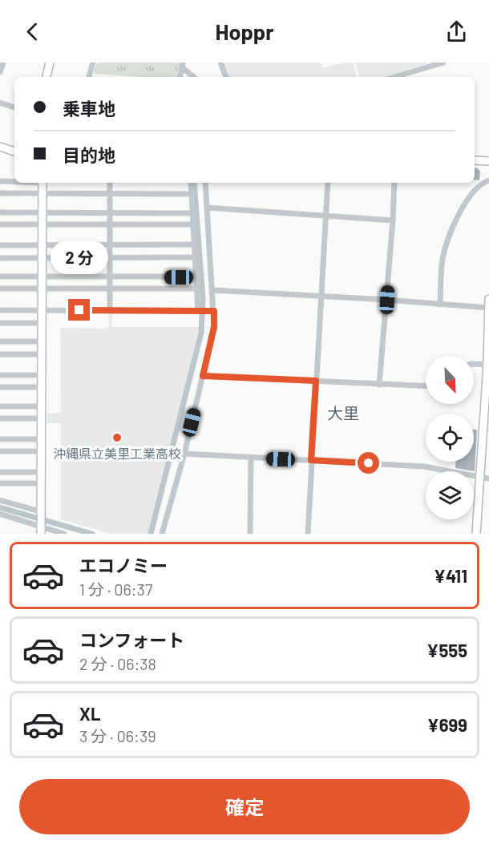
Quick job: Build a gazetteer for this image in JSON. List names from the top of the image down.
{
  "districts": ["大里"],
  "places": ["沖縄県立美里工業高校"],
  "north": "bottom right",
  "page": {
    "header": "Hoppr",
    "banner": ["乗車地", "目的地"],
    "bubble": "2 分",
    "list": [
      {
        "name": "エコノミー",
        "note": "1 分 · 06:37",
        "value": "¥411"
      },
      {
        "name": "コンフォート",
        "note": "2 分 · 06:38",
        "value": "¥555"
      },
      {
        "name": "XL",
        "note": "3 分 · 06:39",
        "value": "¥699"
      }
    ],
    "buttons": "確定"
  }
}
